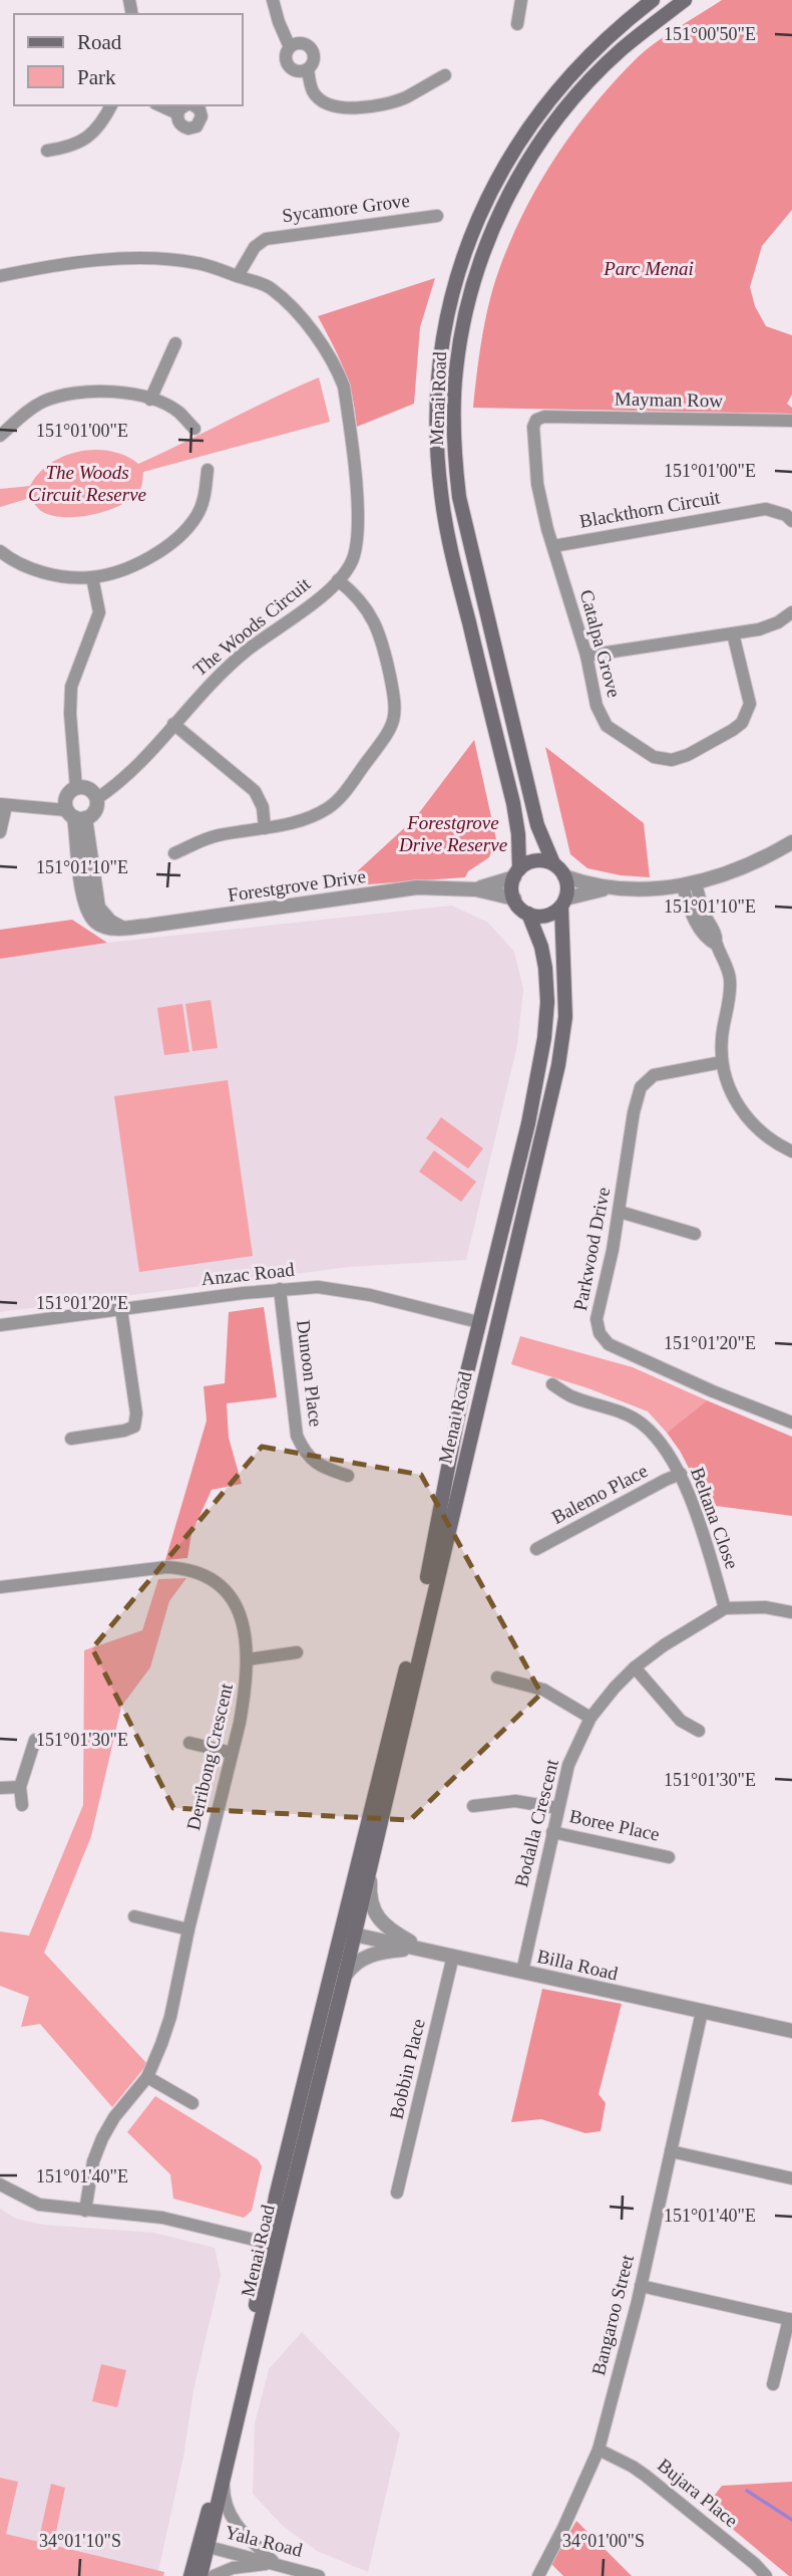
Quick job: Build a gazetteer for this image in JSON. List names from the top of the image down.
{
  "streets": {
    "main road": ["Menai Road", "Anzac Road"],
    "street": [
      "Sycamore Grove",
      "Mayman Row",
      "Blackthorn Circuit",
      "The Woods Circuit",
      "Catalpa Grove",
      "Forestgrove Drive",
      "Parkwood Drive",
      "Dunoon Place",
      "Balemo Place",
      "Beltana Close",
      "Derribong Crescent",
      "Bodalla Crescent",
      "Boree Place",
      "Billa Road",
      "Bobbin Place",
      "Bangaroo Street",
      "Bujara Place",
      "Yala Road"
    ]
  },
  "crossings": [
    ["Sycamore Grove", "The Woods Circuit"],
    ["Menai Road", "Anzac Road"],
    ["Menai Road", "Billa Road"],
    ["Menai Road", "Yala Road"],
    ["Mayman Row", "Catalpa Grove"],
    ["Blackthorn Circuit", "Catalpa Grove"],
    ["The Woods Circuit", "Forestgrove Drive"],
    ["Anzac Road", "Dunoon Place"],
    ["Balemo Place", "Beltana Close"],
    ["Beltana Close", "Bodalla Crescent"],
    ["Bodalla Crescent", "Boree Place"],
    ["Bodalla Crescent", "Billa Road"],
    ["Billa Road", "Bobbin Place"],
    ["Billa Road", "Bangaroo Street"],
    ["Bangaroo Street", "Bujara Place"]
  ],
  "parks": ["Parc Menai", "The Woods Circuit Reserve", "Forestgrove Drive Reserve"],
  "legend": ["Road", "Park"],
  "coordinates": [
    "151°00'50\"E",
    "151°01'00\"E",
    "151°01'10\"E",
    "151°01'20\"E",
    "151°01'30\"E",
    "151°01'40\"E",
    "34°01'10\"S",
    "34°01'00\"S"
  ]
}
